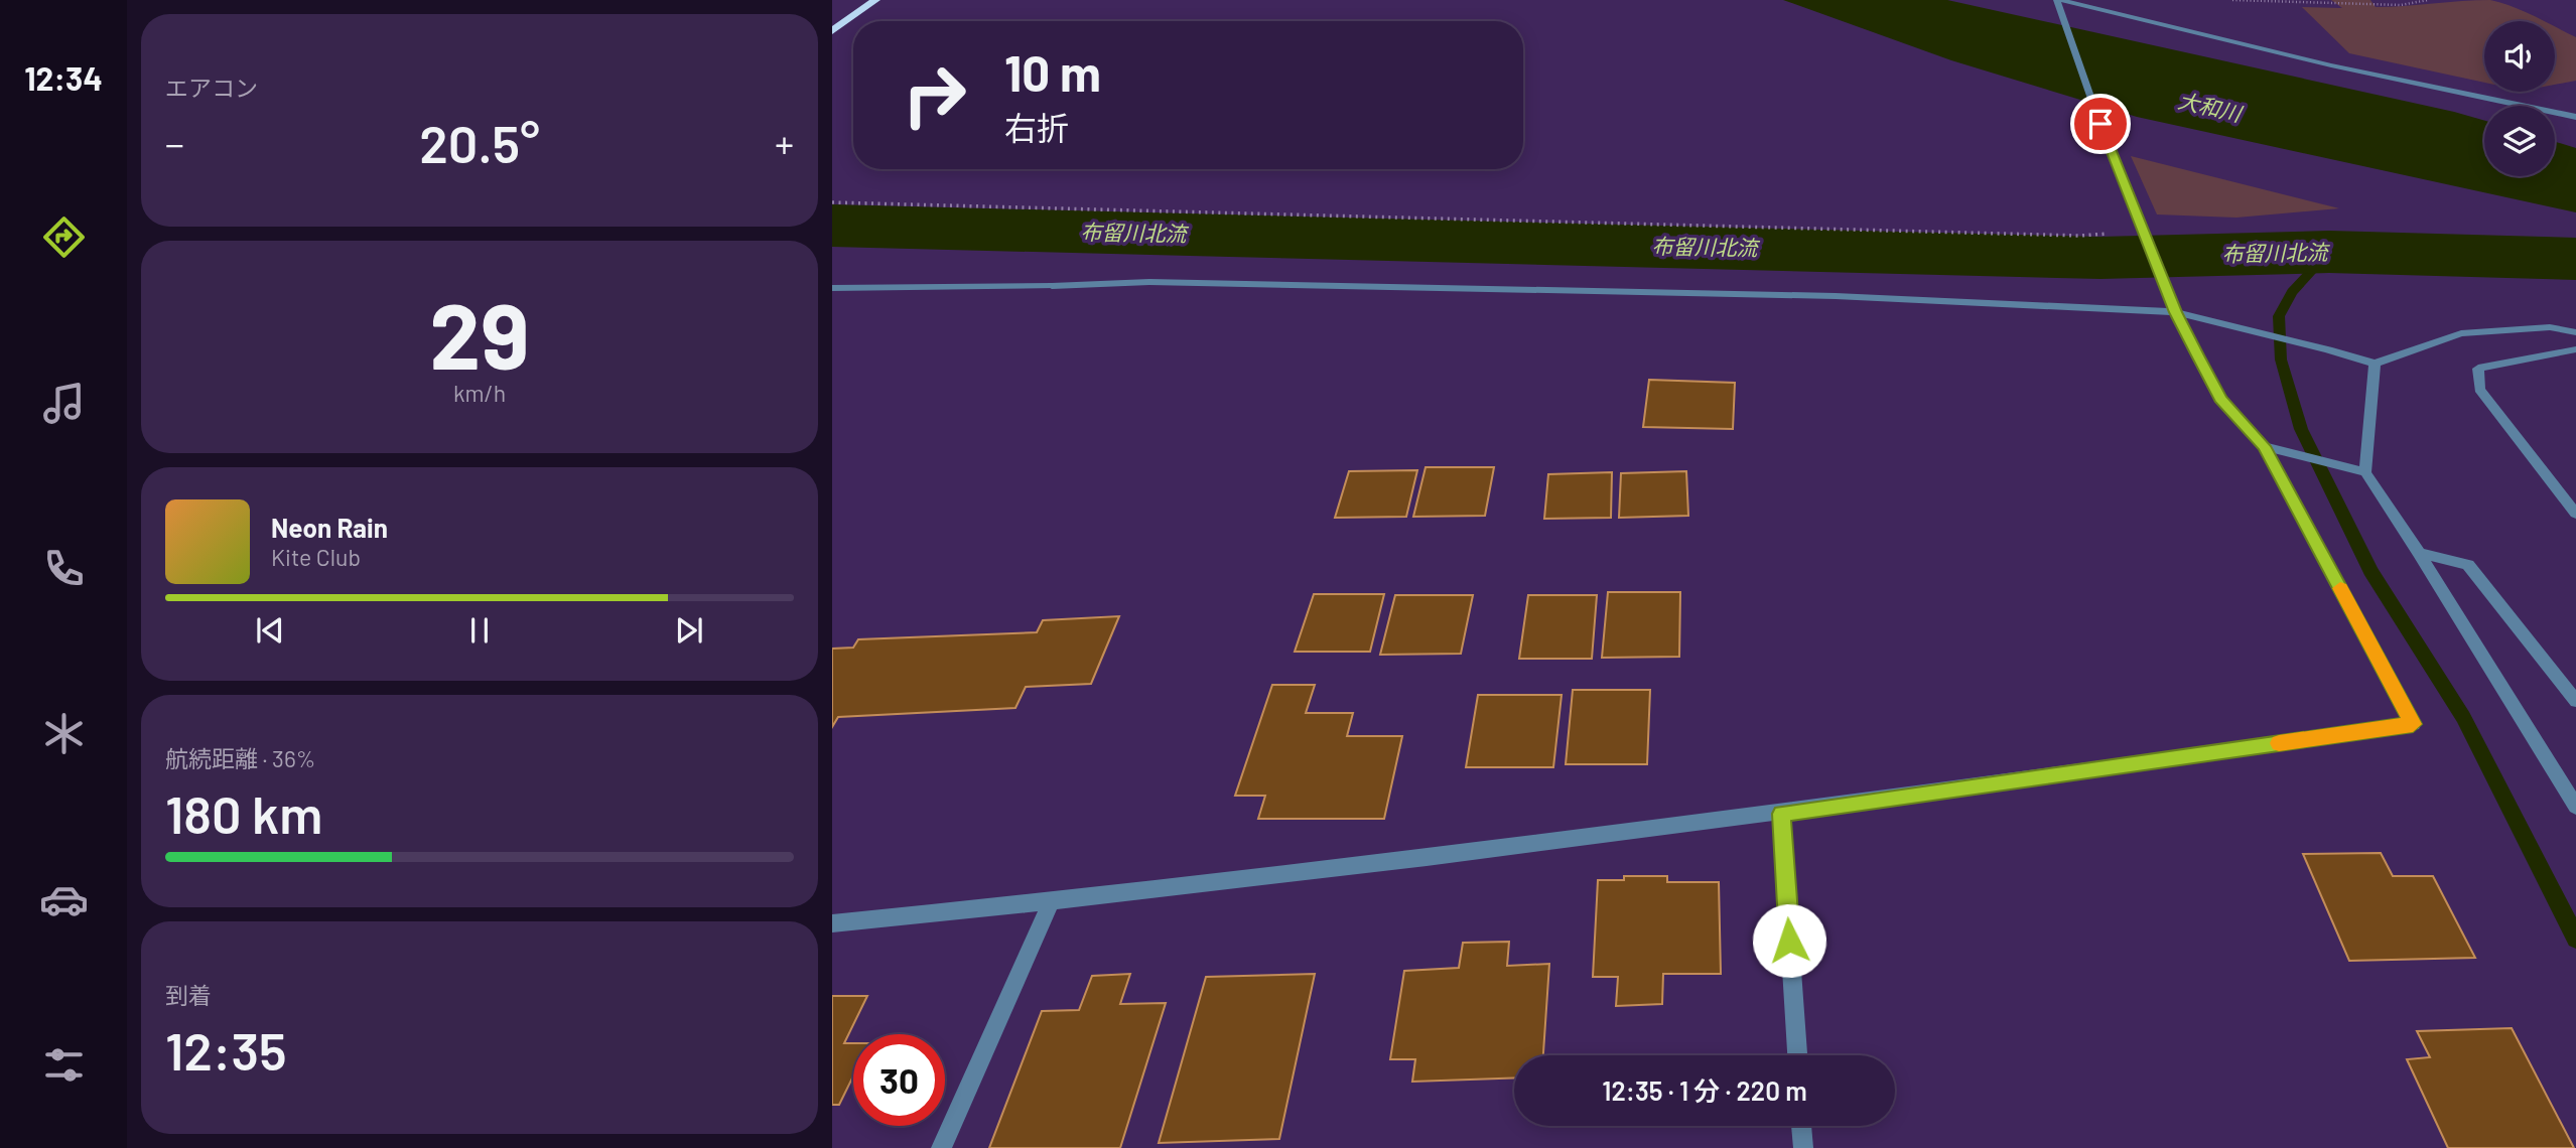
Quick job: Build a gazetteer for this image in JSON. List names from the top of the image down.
{
  "water": ["大和川", "布留川北流"],
  "page": {
    "tabs": "12:34",
    "tile": [
      "エアコン",
      ["29", "km/h"],
      ["航続距離 · 36%", "180 km"],
      ["到着", "12:35"]
    ],
    "turn": ["10 m", "右折"],
    "heat": ["−", "20.5°", "+"],
    "song": ["Neon Rain", "Kite Club"],
    "limit": "30",
    "trip": "12:35 · 1 分 · 220 m"
  }
}
